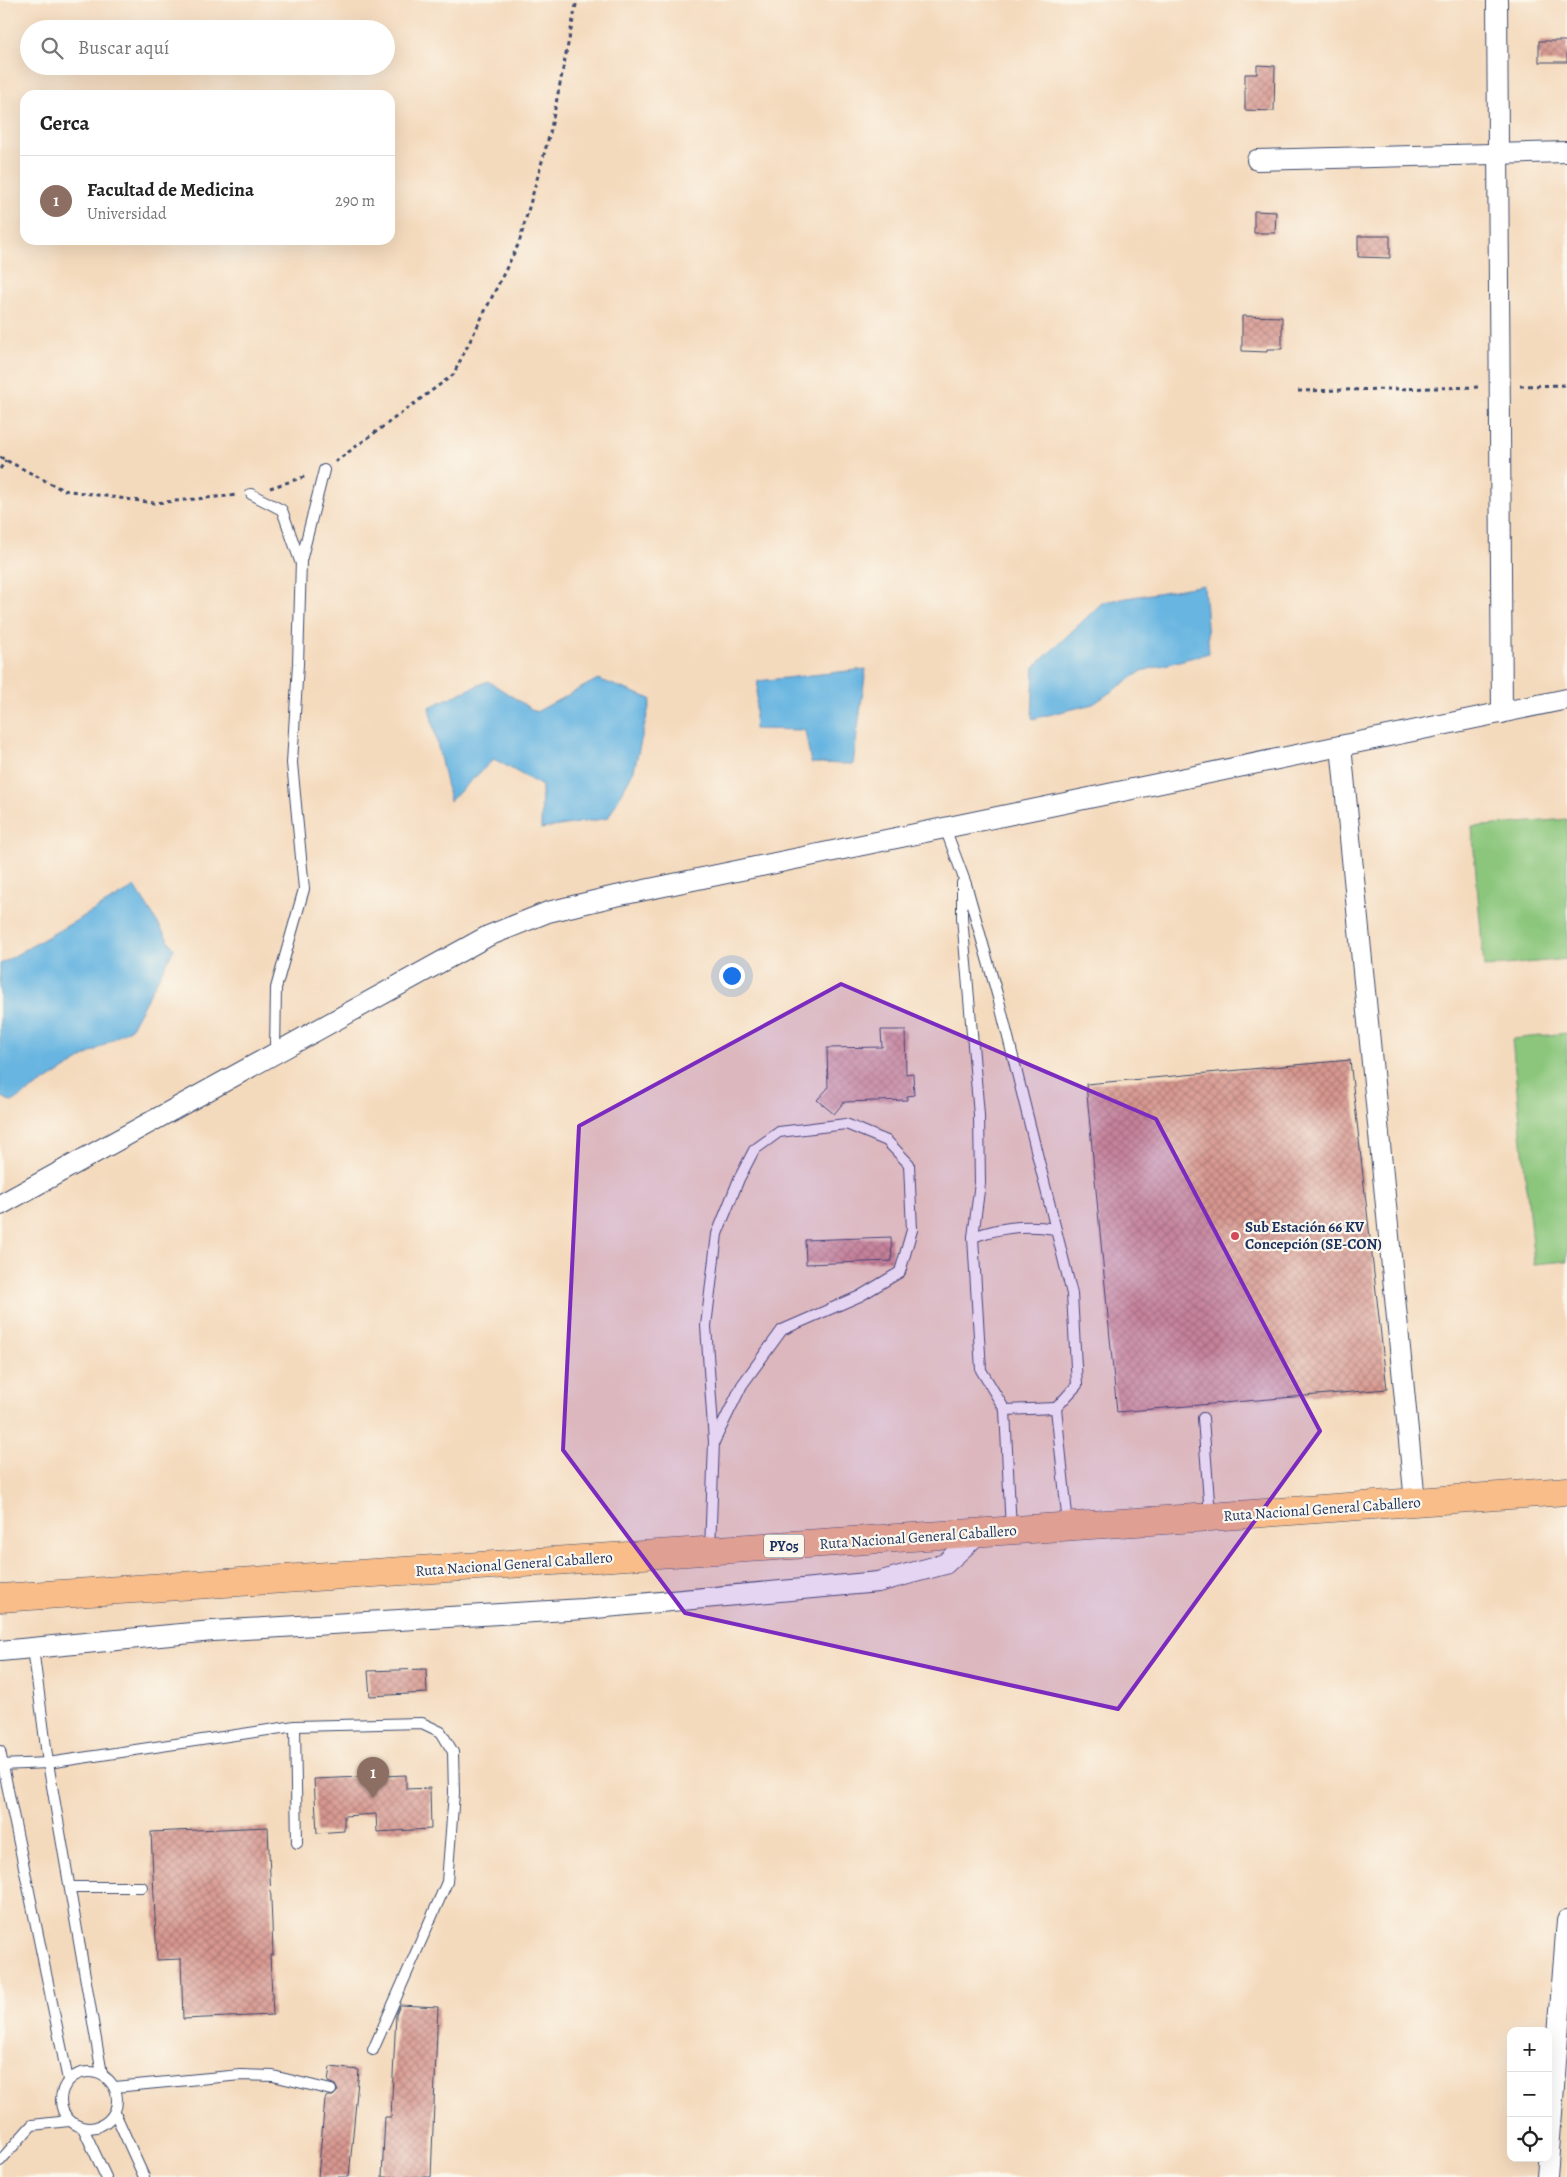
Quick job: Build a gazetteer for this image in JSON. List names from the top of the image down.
{
  "streets": {
    "highway": ["Ruta Nacional General Caballero", "PY05"]
  },
  "places": ["Sub Estación 66 KV Concepción (SE-CON)"],
  "page": {
    "search": "Buscar aquí",
    "heading": "Cerca",
    "list": [
      {
        "mark": "1",
        "name": "Facultad de Medicina",
        "note": "Universidad",
        "value": "290 m"
      }
    ],
    "pins": "1",
    "map_buttons": ["+", "−"]
  }
}
